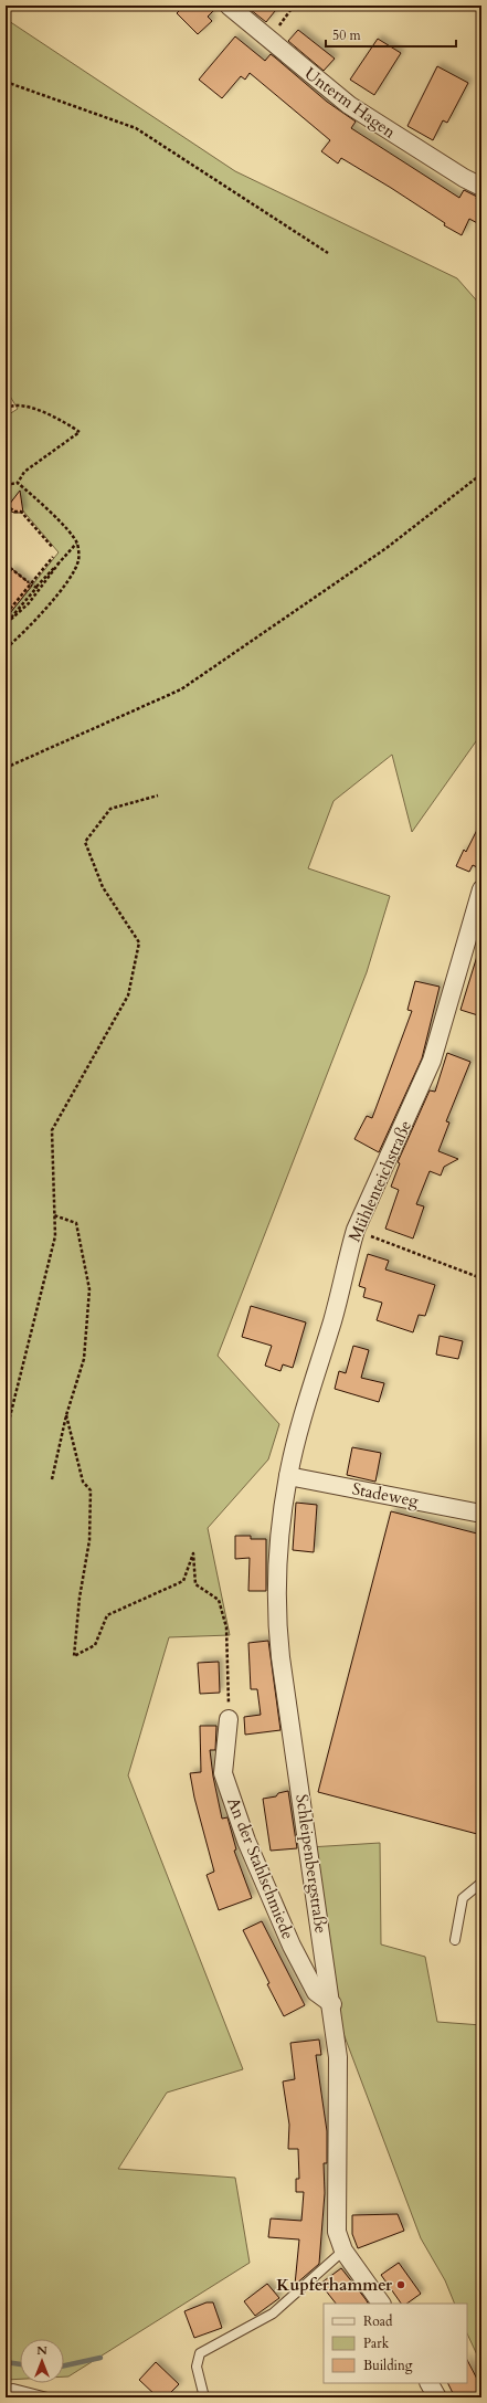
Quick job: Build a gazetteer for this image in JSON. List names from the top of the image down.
{
  "streets": {
    "street": [
      "Unterm Hagen",
      "Mühlenteichstraße",
      "Stadeweg",
      "Schleipenbergstraße",
      "An der Stahlschmiede"
    ]
  },
  "crossings": [
    ["Mühlenteichstraße", "Stadeweg"],
    ["Mühlenteichstraße", "Schleipenbergstraße"],
    ["Stadeweg", "Schleipenbergstraße"],
    ["Schleipenbergstraße", "An der Stahlschmiede"]
  ],
  "places": ["Kupferhammer"],
  "legend": ["Road", "Park", "Building"],
  "scale_bar": "50 m",
  "north": "top"
}
